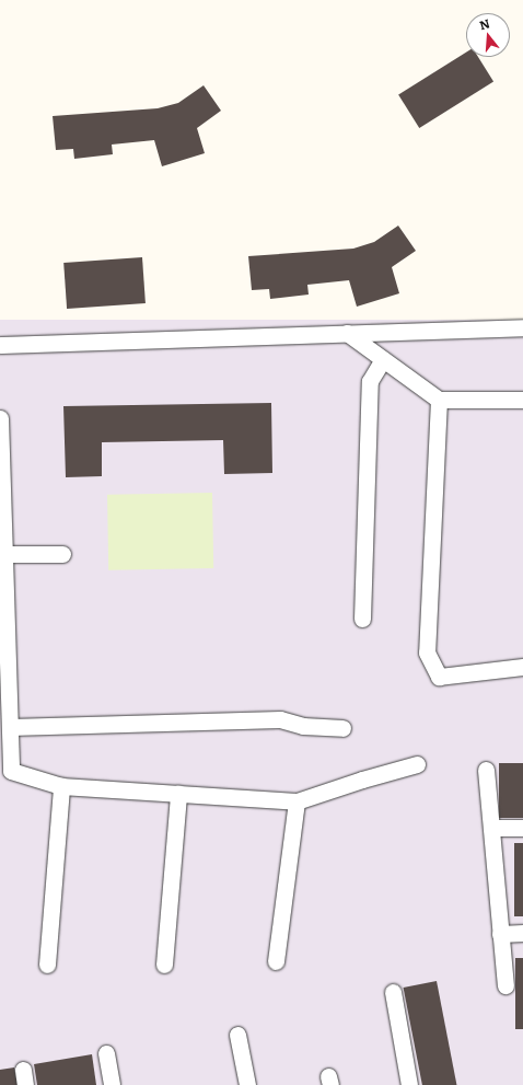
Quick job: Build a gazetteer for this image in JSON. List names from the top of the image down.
{
  "north": "top"
}
